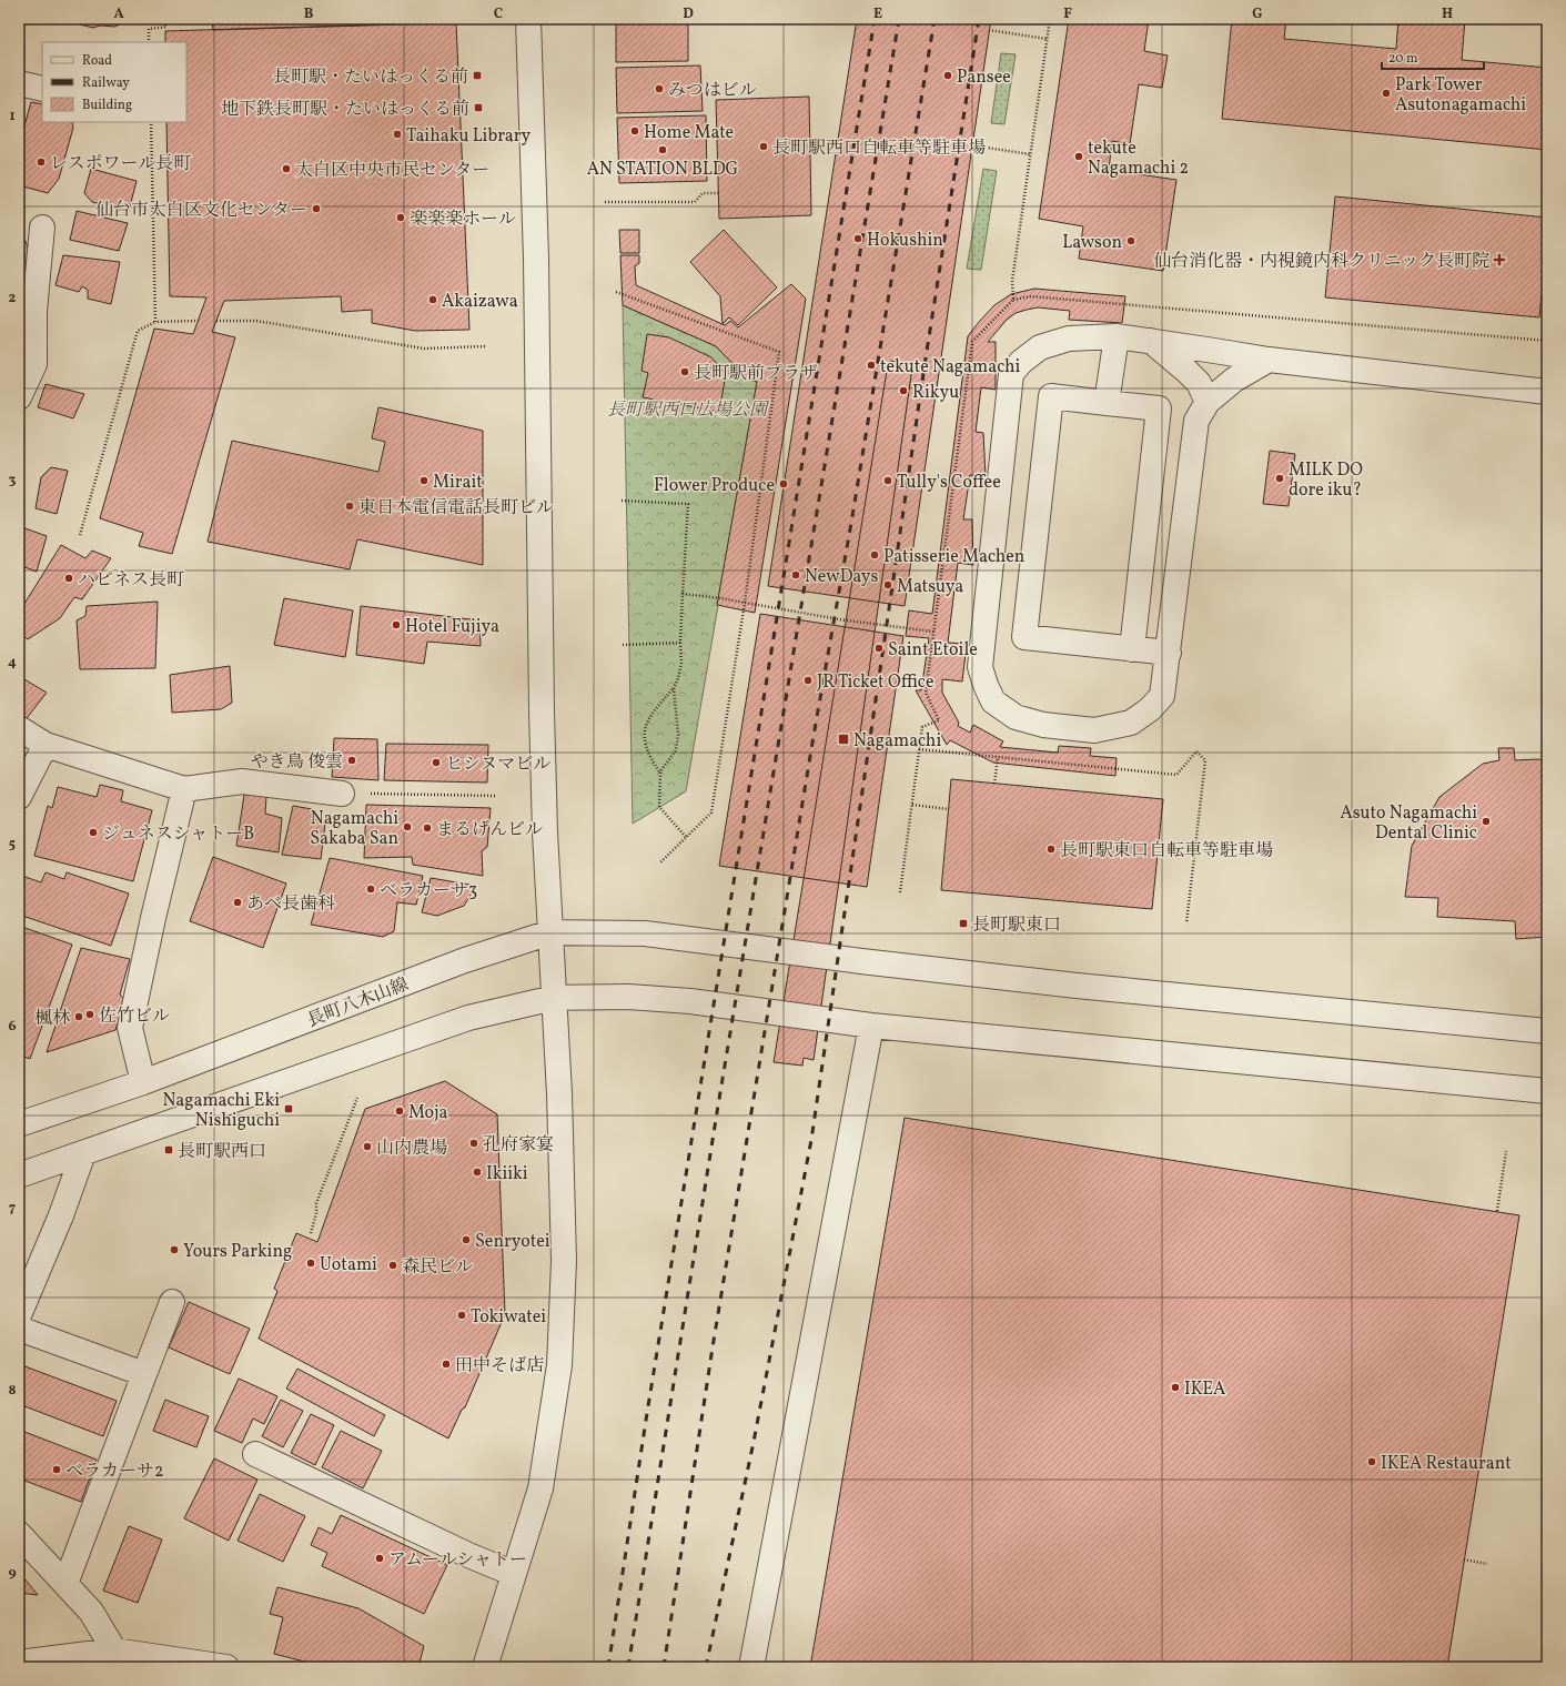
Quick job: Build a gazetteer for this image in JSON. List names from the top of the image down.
{
  "streets": {
    "street": ["長町八木山線"]
  },
  "parks": ["長町駅西口広場公園"],
  "places": {
    "transit": [
      "長町駅・たいはっくる前",
      "地下鉄長町駅・たいはっくる前",
      "Nagamachi",
      "長町駅東口",
      "Nagamachi Eki Nishiguchi",
      "長町駅西口"
    ],
    "other": [
      "Pansee",
      "みつはビル",
      "Park Tower Asutonagamachi",
      "Home Mate",
      "Taihaku Library",
      "長町駅西口自転車等駐車場",
      "AN STATION BLDG",
      "tekute Nagamachi 2",
      "レスポワール長町",
      "太白区中央市民センター",
      "仙台市太白区文化センター",
      "楽楽楽ホール",
      "Hokushin",
      "Lawson",
      "Akaizawa",
      "tekute Nagamachi",
      "長町駅前プラザ",
      "Rikyu",
      "MILK DO dore iku?",
      "Mirait",
      "Tully's Coffee",
      "Flower Produce",
      "東日本電信電話長町ビル",
      "Patisserie Machen",
      "NewDays",
      "ハピネス長町",
      "Matsuya",
      "Hotel Fujiya",
      "Saint Etoile",
      "JR Ticket Office",
      "やき鳥 俊雲",
      "ヒシヌマビル",
      "Asuto Nagamachi Dental Clinic",
      "Nagamachi Sakaba San",
      "まるげんビル",
      "ジュネスシャトーB",
      "長町駅東口自転車等駐車場",
      "ベラカーサ3",
      "あべ長歯科",
      "佐竹ビル",
      "楓林",
      "Moja",
      "孔府家宴",
      "山内農場",
      "Ikiiki",
      "Senryotei",
      "Yours Parking",
      "Uotami",
      "森民ビル",
      "Tokiwatei",
      "田中そば店",
      "IKEA",
      "IKEA Restaurant",
      "ベラカーサ2",
      "アムールシャトー"
    ],
    "health": ["仙台消化器・内視鏡内科クリニック長町院"]
  },
  "legend": ["Road", "Railway", "Building"],
  "scale_bar": "20 m",
  "grid": {
    "columns": [
      "A",
      "B",
      "C",
      "D",
      "E",
      "F",
      "G",
      "H"
    ],
    "rows": [
      "1",
      "2",
      "3",
      "4",
      "5",
      "6",
      "7",
      "8",
      "9"
    ]
  }
}
